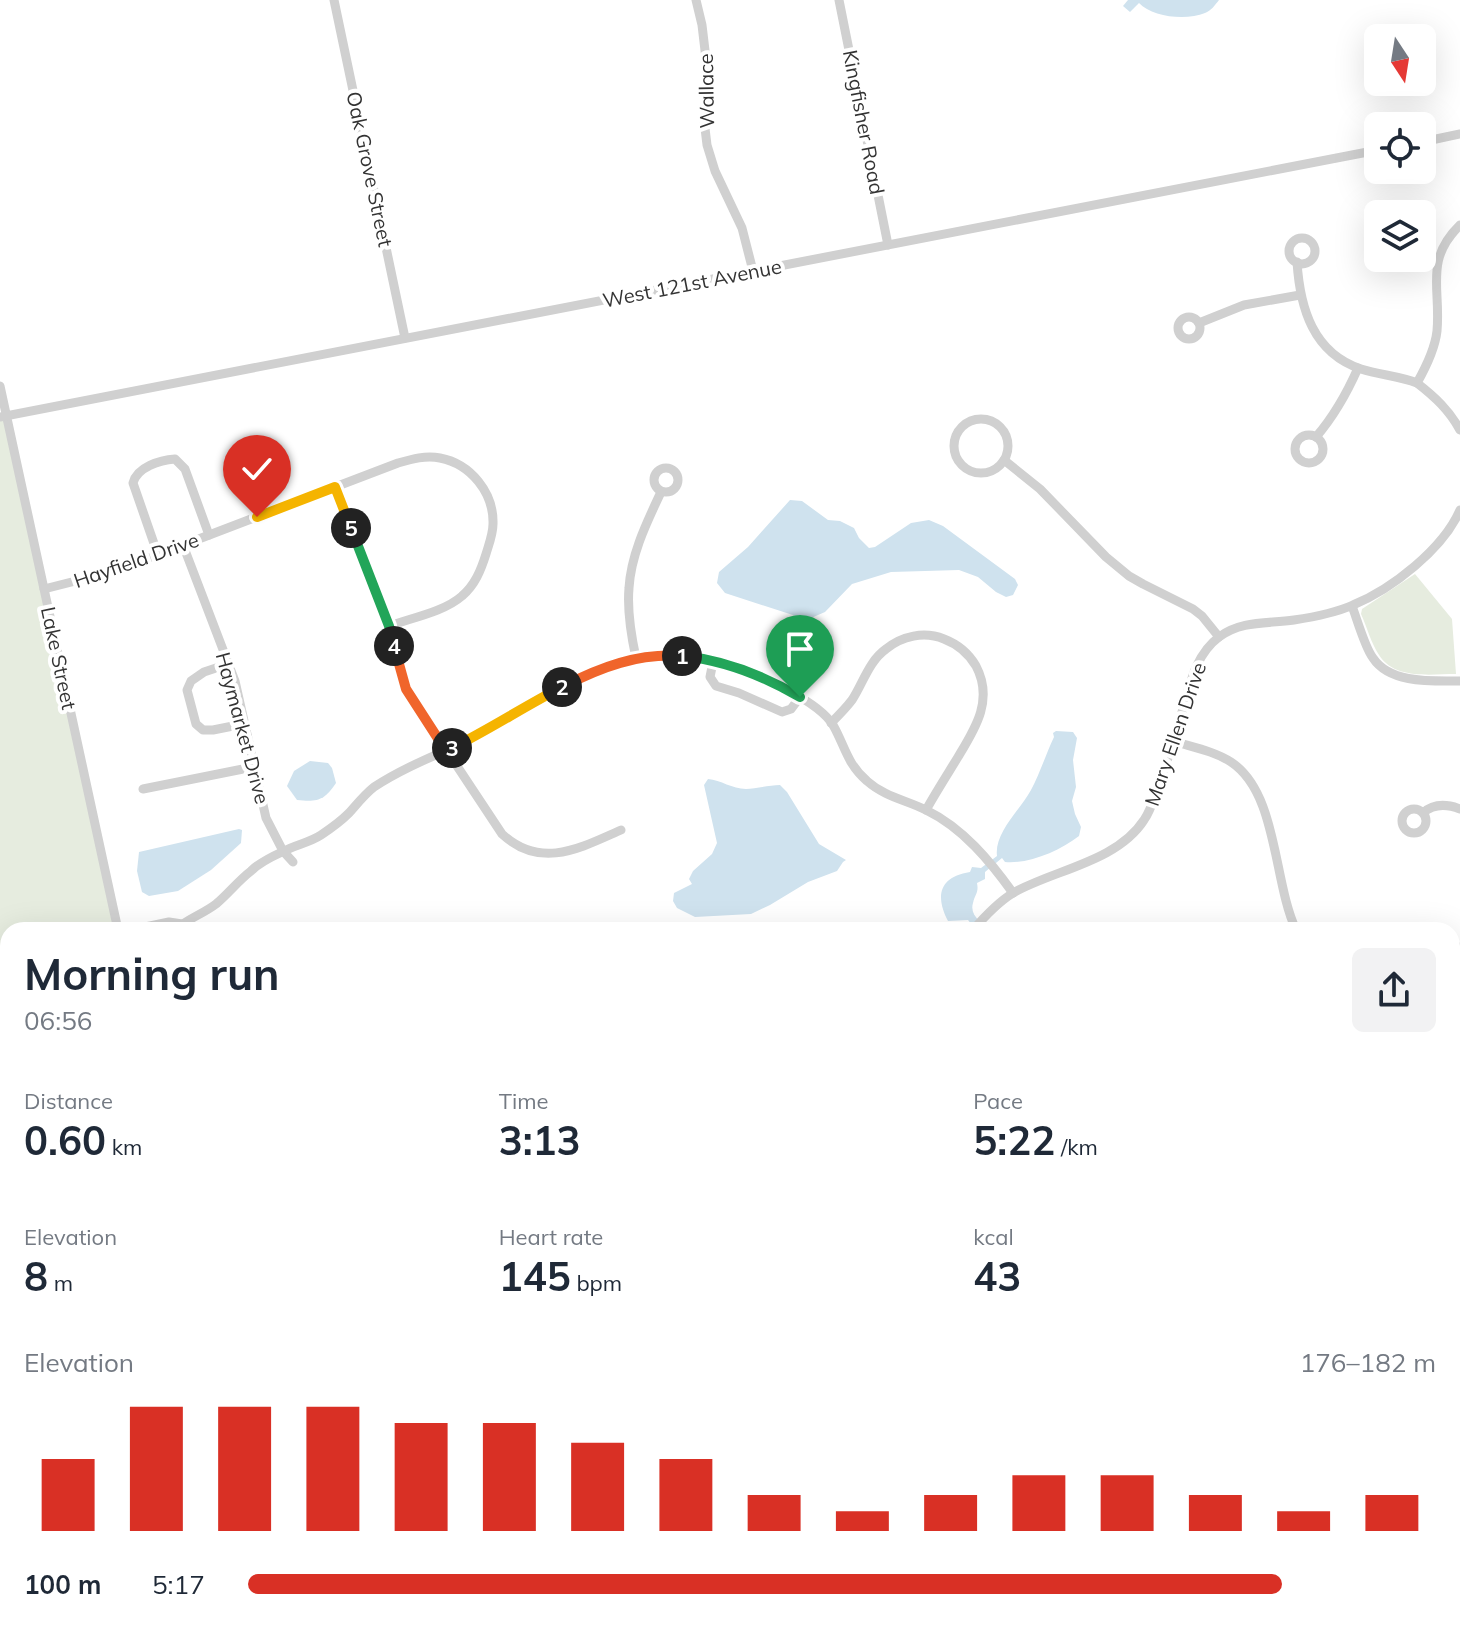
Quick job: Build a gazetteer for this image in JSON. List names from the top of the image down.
{
  "streets": {
    "street": [
      "Wallace",
      "Kingfisher Road",
      "Oak Grove Street",
      "West 121st Avenue",
      "Hayfield Drive",
      "Lake Street",
      "Haymarket Drive",
      "Mary Ellen Drive"
    ]
  },
  "crossings": [
    ["Wallace", "West 121st Avenue"],
    ["Kingfisher Road", "West 121st Avenue"],
    ["Oak Grove Street", "West 121st Avenue"],
    ["West 121st Avenue", "Lake Street"],
    ["Hayfield Drive", "Lake Street"],
    ["Hayfield Drive", "Haymarket Drive"]
  ],
  "north": "bottom",
  "page": {
    "pins": [
      "5",
      "4",
      "1",
      "2",
      "3"
    ],
    "heading": ["Morning run", "06:56"],
    "stats": [
      ["Distance", "0.60 km"],
      ["Time", "3:13"],
      ["Pace", "5:22 /km"],
      ["Elevation", "8 m"],
      ["Heart rate", "145 bpm"],
      ["kcal", "43"]
    ],
    "chart": ["Elevation", "176–182 m"],
    "list": [
      {
        "name": "100 m",
        "note": "5:17"
      }
    ]
  }
}
